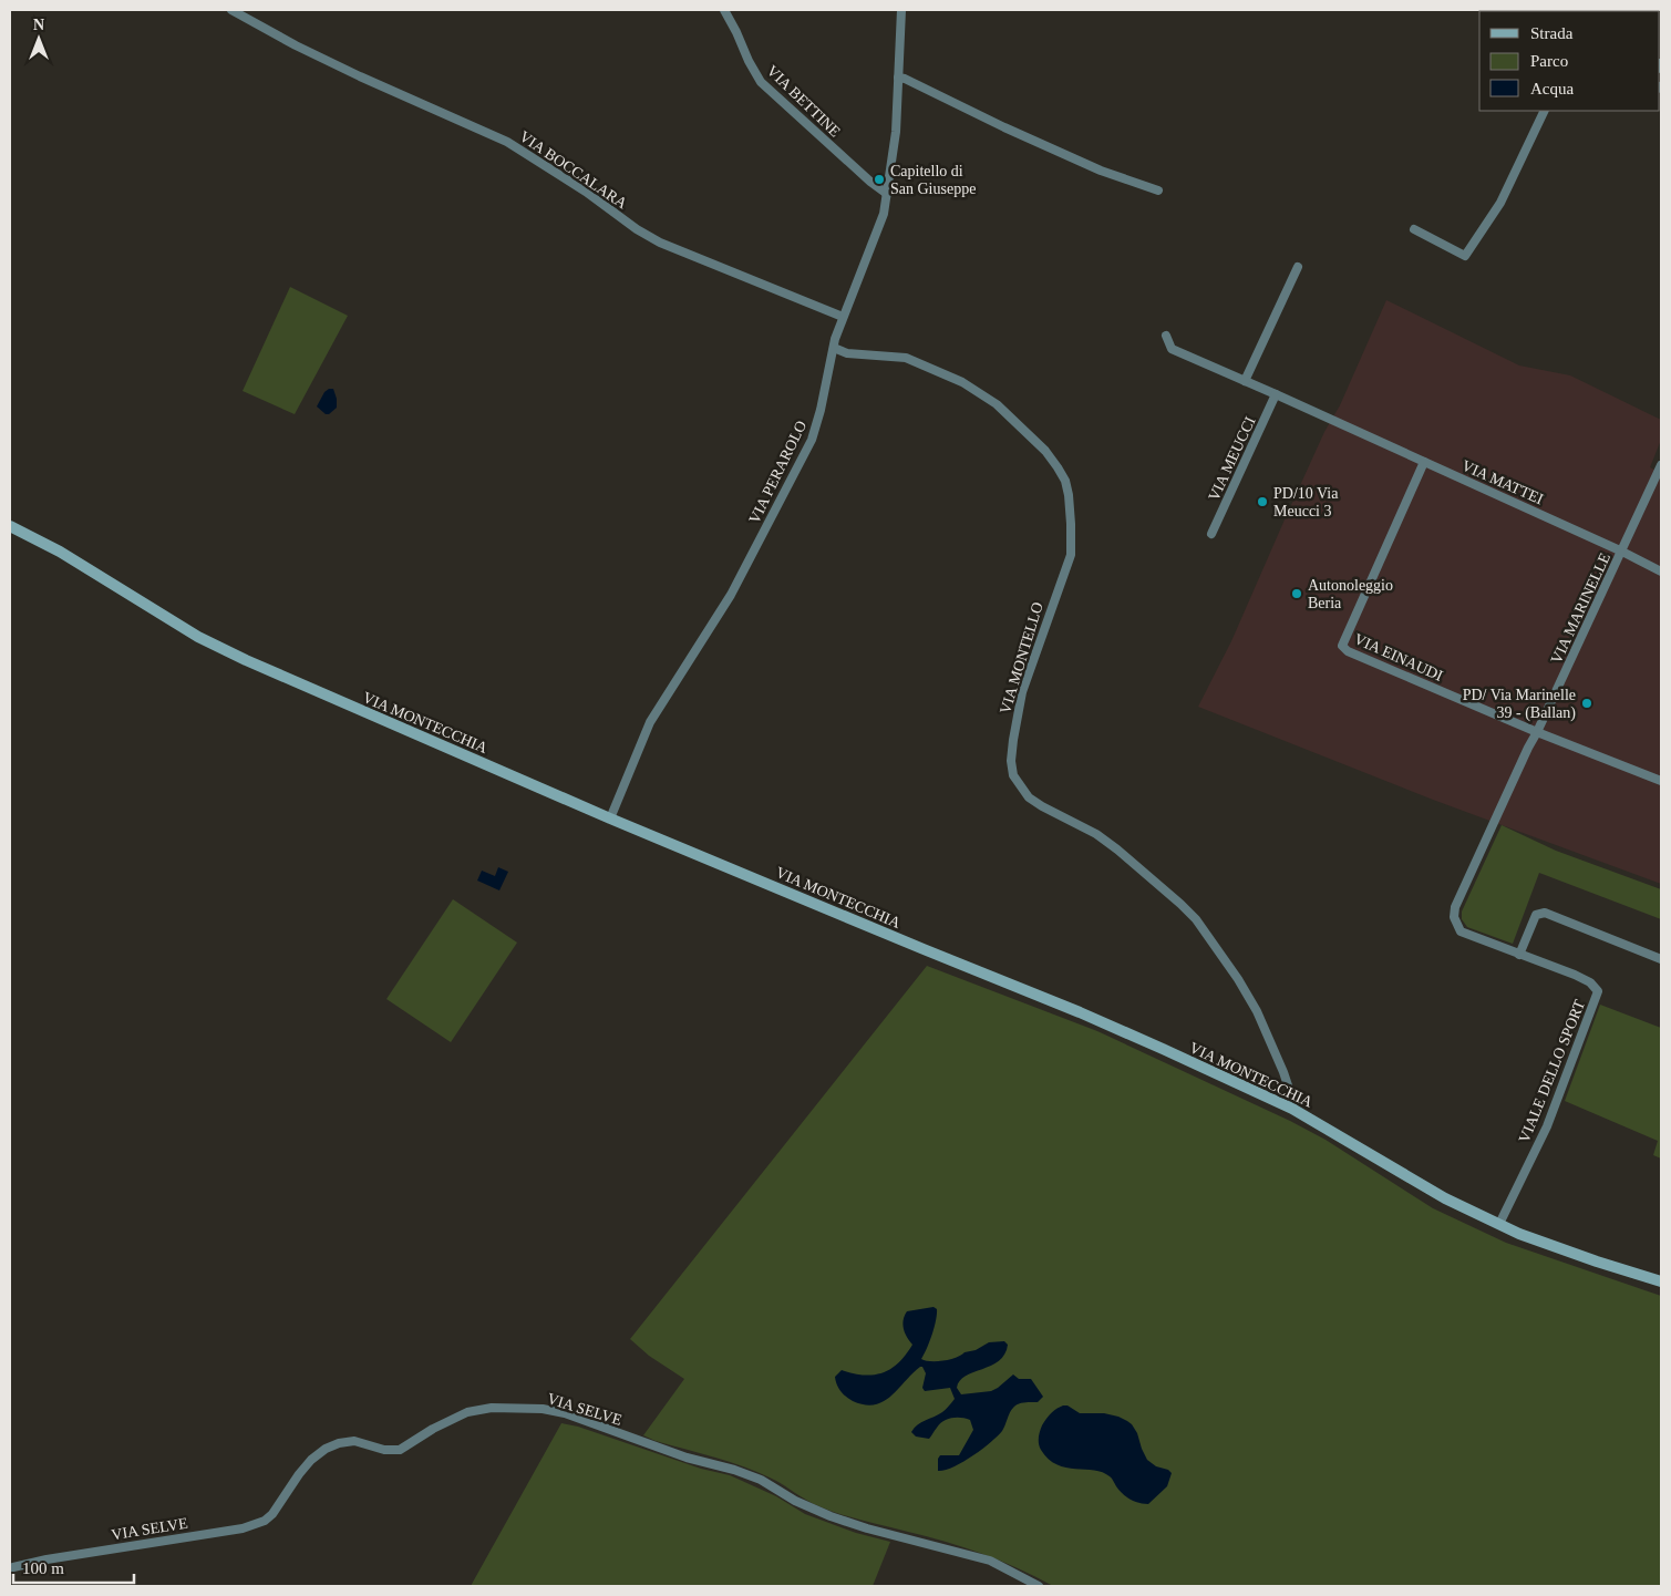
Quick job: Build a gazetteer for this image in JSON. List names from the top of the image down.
{
  "streets": {
    "street": [
      "VIA BETTINE",
      "VIA BOCCALARA",
      "VIA MEUCCI",
      "VIA PERAROLO",
      "VIA MATTEI",
      "VIA MARINELLE",
      "VIA EINAUDI",
      "VIA MONTELLO",
      "VIA MONTECCHIA",
      "VIALE DELLO SPORT",
      "VIA SELVE"
    ]
  },
  "crossings": [
    ["VIA BETTINE", "VIA PERAROLO"],
    ["VIA BOCCALARA", "VIA PERAROLO"],
    ["VIA MEUCCI", "VIA MATTEI"],
    ["VIA PERAROLO", "VIA MONTELLO"],
    ["VIA PERAROLO", "VIA MONTECCHIA"],
    ["VIA MATTEI", "VIA MARINELLE"],
    ["VIA MATTEI", "VIA EINAUDI"],
    ["VIA MARINELLE", "VIA EINAUDI"],
    ["VIA MARINELLE", "VIALE DELLO SPORT"],
    ["VIA MONTELLO", "VIA MONTECCHIA"],
    ["VIA MONTECCHIA", "VIALE DELLO SPORT"]
  ],
  "places": [
    "Capitello di San Giuseppe",
    "PD/10 Via Meucci 3",
    "Autonoleggio Beria",
    "PD/ Via Marinelle 39 - (Ballan)"
  ],
  "legend": ["Strada", "Parco", "Acqua"],
  "scale_bar": "100 m",
  "north": "top"
}
